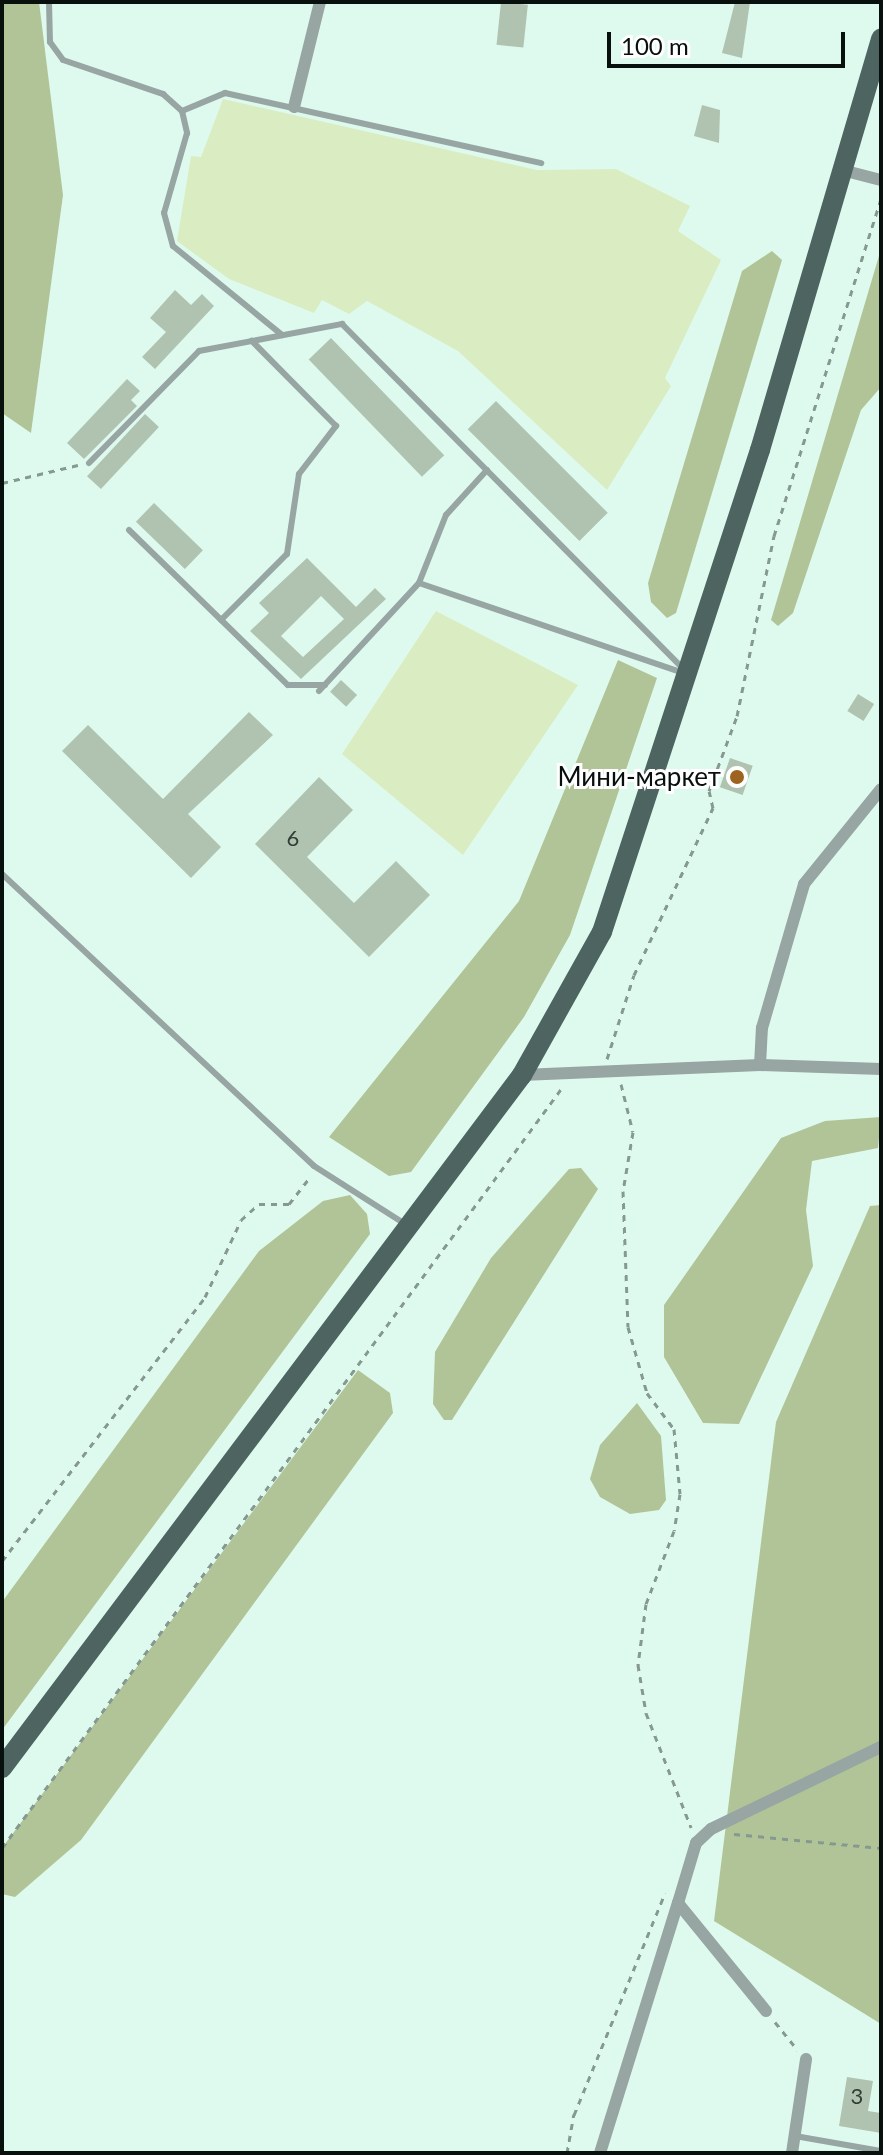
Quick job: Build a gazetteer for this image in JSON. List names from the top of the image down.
{
  "places": ["Мини-маркет"],
  "house_numbers": ["6", "3"],
  "scale_bar": "100 m"
}
